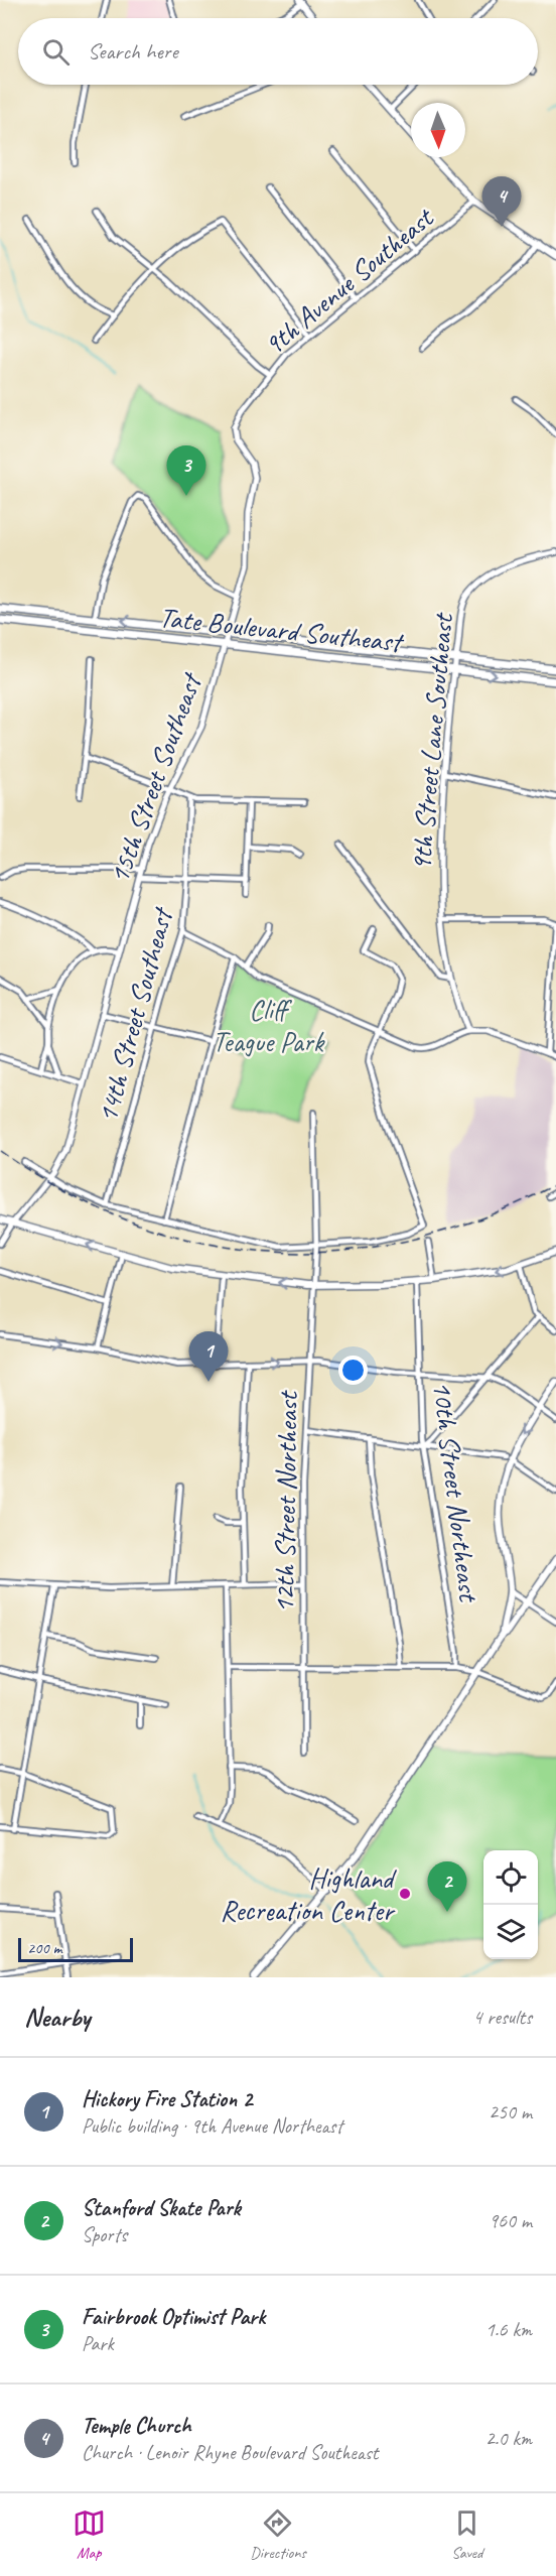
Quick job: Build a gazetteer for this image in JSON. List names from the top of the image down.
{
  "streets": {
    "main road": ["Tate Boulevard Southeast"],
    "street": [
      "9th Avenue Southeast",
      "9th Street Lane Southeast",
      "15th Street Southeast",
      "14th Street Southeast",
      "10th Street Northeast",
      "12th Street Northeast"
    ]
  },
  "crossings": [
    ["9th Avenue Southeast", "15th Street Southeast"],
    ["Tate Boulevard Southeast", "9th Street Lane Southeast"],
    ["Tate Boulevard Southeast", "15th Street Southeast"]
  ],
  "parks": ["Cliff Teague Park"],
  "places": ["Highland Recreation Center"],
  "scale_bar": "200 m",
  "north": "bottom",
  "page": {
    "search": "Search here",
    "pins": [
      "4",
      "3",
      "1",
      "2"
    ],
    "scale": "200 m",
    "heading": ["Nearby", "4 results"],
    "list": [
      {
        "mark": "1",
        "name": "Hickory Fire Station 2",
        "note": "Public building · 9th Avenue Northeast",
        "value": "250 m"
      },
      {
        "mark": "2",
        "name": "Stanford Skate Park",
        "note": "Sports",
        "value": "960 m"
      },
      {
        "mark": "3",
        "name": "Fairbrook Optimist Park",
        "note": "Park",
        "value": "1.6 km"
      },
      {
        "mark": "4",
        "name": "Temple Church",
        "note": "Church · Lenoir Rhyne Boulevard Southeast",
        "value": "2.0 km"
      }
    ],
    "nav": ["Map", "Directions", "Saved"]
  }
}
